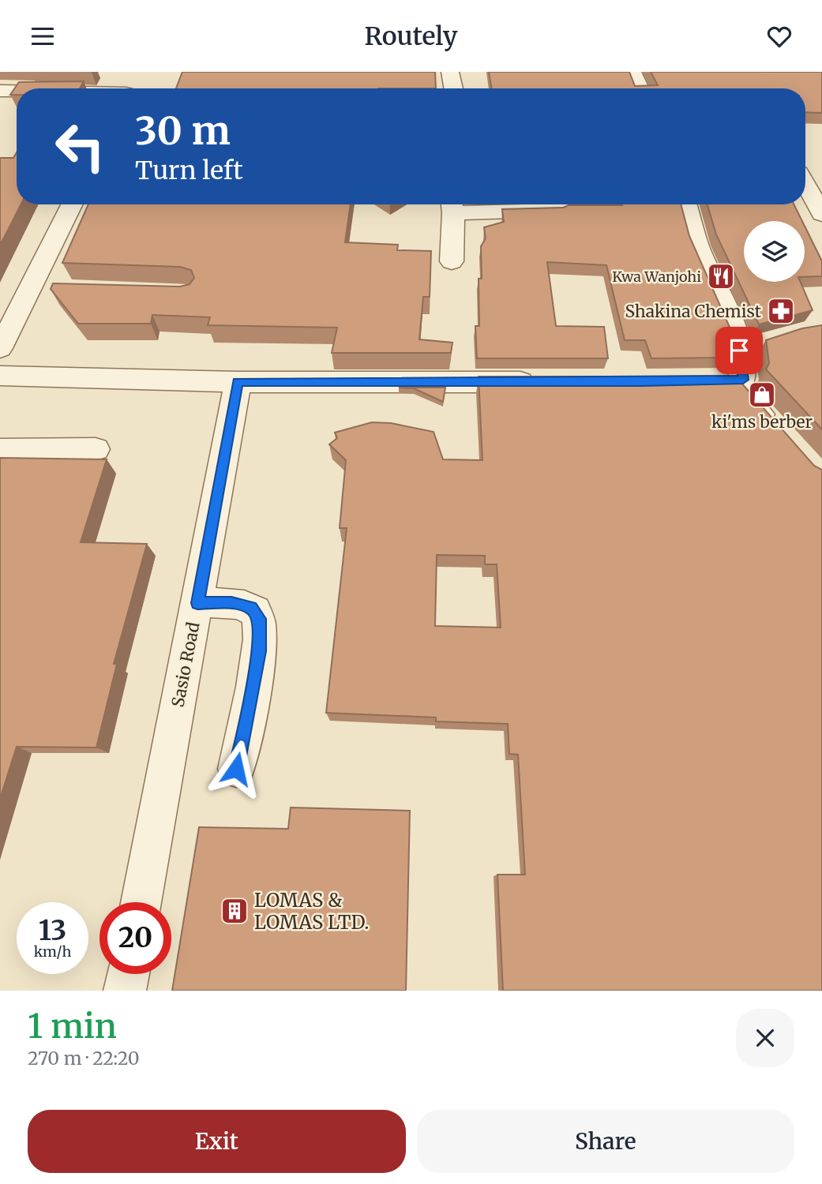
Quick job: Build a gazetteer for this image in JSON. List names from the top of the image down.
{
  "streets": {
    "street": ["Sasio Road"]
  },
  "places": {
    "restaurant": ["Kwa Wanjohi"],
    "pharmacy": ["Shakina Chemist"],
    "shop": ["ki'ms berber"],
    "building": ["LOMAS & LOMAS LTD."]
  },
  "page": {
    "header": "Routely",
    "turn": ["30 m", "Turn left"],
    "speed": "13 km/h",
    "limit": "20",
    "heading": ["1 min", "270 m · 22:20"],
    "buttons": ["Exit", "Share"]
  }
}
